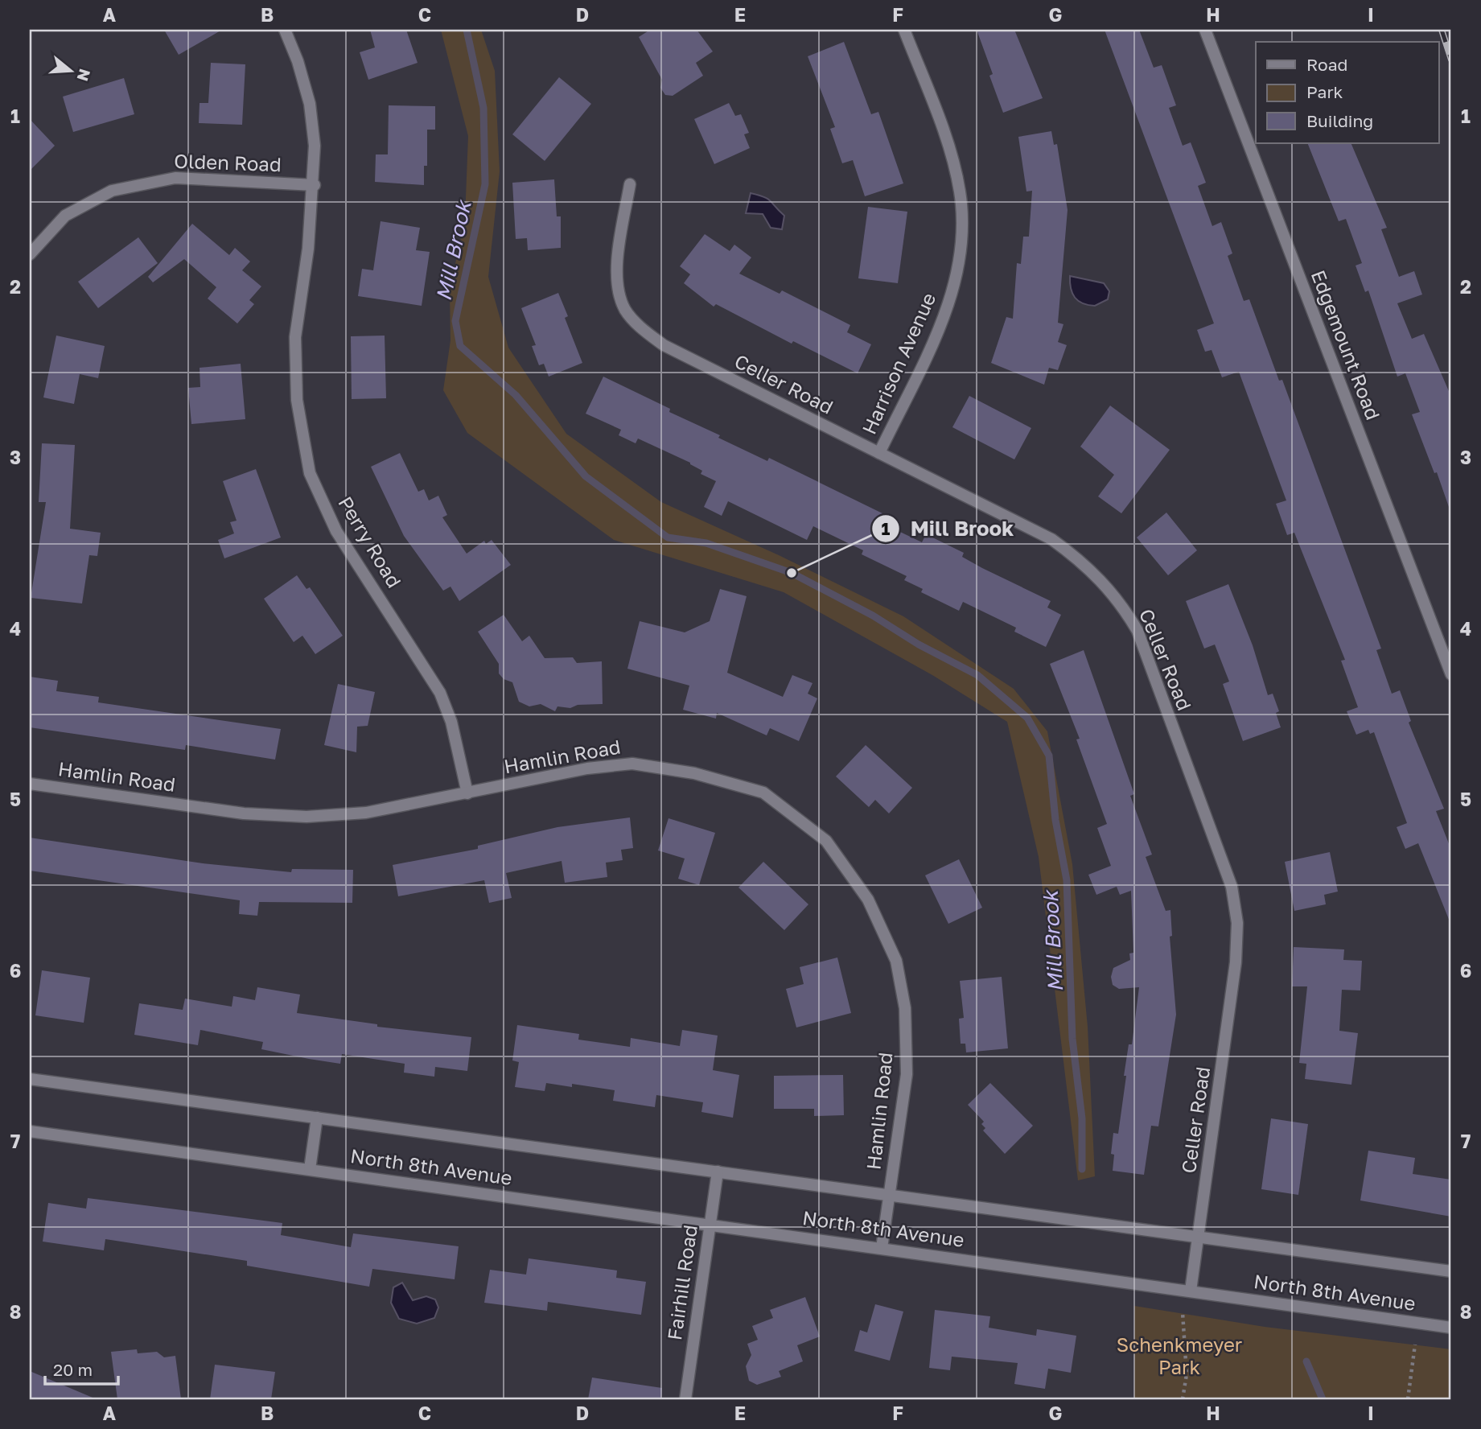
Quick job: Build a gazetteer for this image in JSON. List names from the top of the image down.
{
  "streets": {
    "street": [
      "Olden Road",
      "Edgemount Road",
      "Harrison Avenue",
      "Celler Road",
      "Perry Road",
      "Hamlin Road",
      "North 8th Avenue",
      "Fairhill Road"
    ]
  },
  "crossings": [
    ["Olden Road", "Perry Road"],
    ["Harrison Avenue", "Celler Road"],
    ["Celler Road", "North 8th Avenue"],
    ["Perry Road", "Hamlin Road"],
    ["Hamlin Road", "North 8th Avenue"],
    ["North 8th Avenue", "Fairhill Road"]
  ],
  "water": ["Mill Brook"],
  "parks": ["Schenkmeyer Park"],
  "places": ["Mill Brook"],
  "legend": ["Road", "Park", "Building"],
  "scale_bar": "20 m",
  "north": "right",
  "grid": {
    "columns": [
      "A",
      "B",
      "C",
      "D",
      "E",
      "F",
      "G",
      "H",
      "I"
    ],
    "rows": [
      "1",
      "2",
      "3",
      "4",
      "5",
      "6",
      "7",
      "8"
    ]
  }
}
